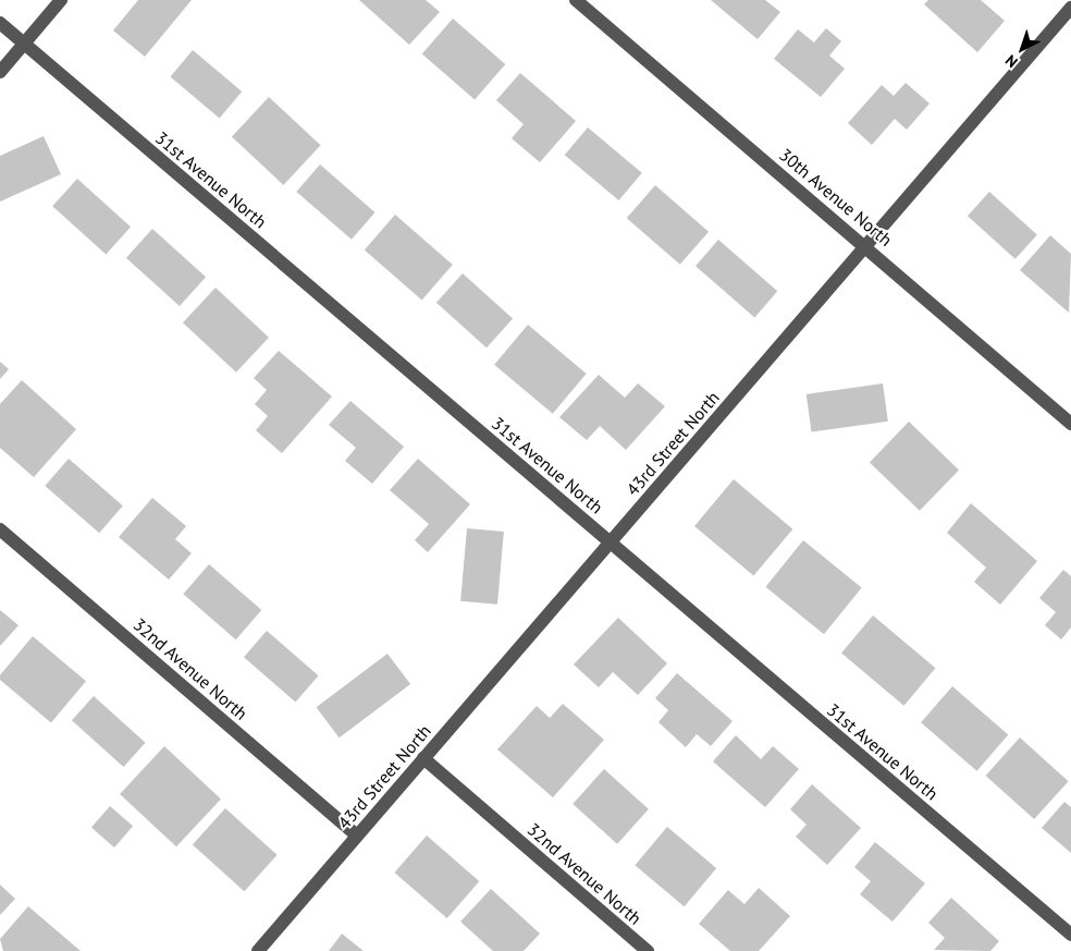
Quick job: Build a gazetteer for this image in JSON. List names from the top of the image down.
{
  "streets": {
    "street": [
      "31st Avenue North",
      "30th Avenue North",
      "43rd Street North",
      "32nd Avenue North"
    ]
  },
  "crossings": [
    ["31st Avenue North", "43rd Street North"],
    ["30th Avenue North", "43rd Street North"],
    ["43rd Street North", "32nd Avenue North"]
  ],
  "north": "bottom left"
}
